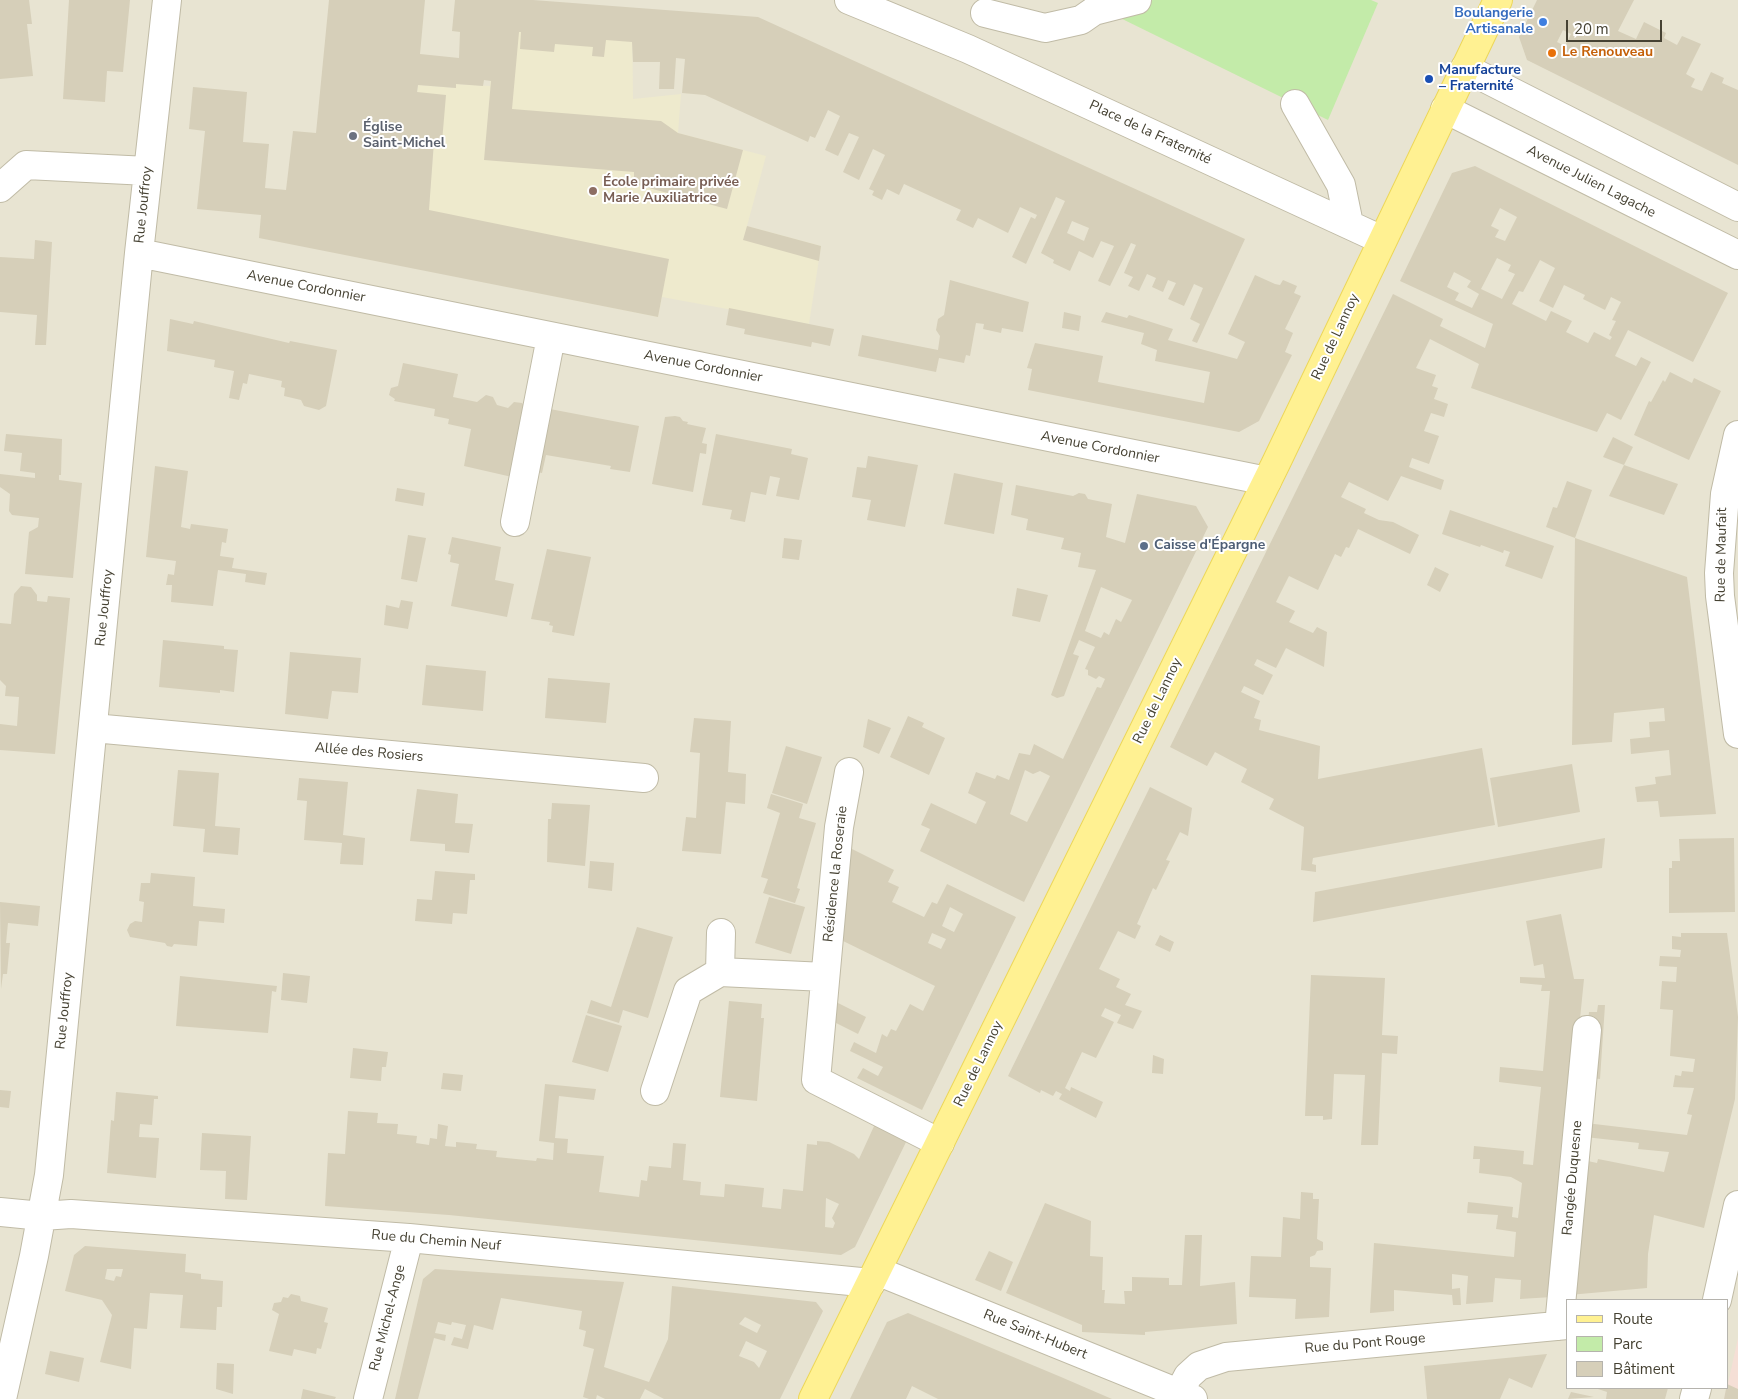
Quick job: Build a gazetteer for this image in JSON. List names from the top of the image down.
{
  "streets": {
    "main road": ["Rue de Lannoy"],
    "street": [
      "Place de la Fraternité",
      "Avenue Julien Lagache",
      "Rue Jouffroy",
      "Avenue Cordonnier",
      "Rue de Maufait",
      "Allée des Rosiers",
      "Résidence la Roseraie",
      "Rangée Duquesne",
      "Rue du Chemin Neuf",
      "Rue Michel-Ange",
      "Rue Saint-Hubert",
      "Rue du Pont Rouge"
    ]
  },
  "crossings": [
    ["Place de la Fraternité", "Rue de Lannoy"],
    ["Avenue Julien Lagache", "Rue de Lannoy"],
    ["Rue Jouffroy", "Avenue Cordonnier"],
    ["Rue Jouffroy", "Allée des Rosiers"],
    ["Rue Jouffroy", "Rue du Chemin Neuf"],
    ["Avenue Cordonnier", "Rue de Lannoy"],
    ["Rue de Lannoy", "Résidence la Roseraie"],
    ["Rue de Lannoy", "Rue du Chemin Neuf"],
    ["Rue de Lannoy", "Rue Saint-Hubert"],
    ["Rangée Duquesne", "Rue du Pont Rouge"],
    ["Rue du Chemin Neuf", "Rue Michel-Ange"],
    ["Rue du Chemin Neuf", "Rue Saint-Hubert"],
    ["Rue Saint-Hubert", "Rue du Pont Rouge"]
  ],
  "places": [
    "Boulangerie Artisanale",
    "Le Renouveau",
    "Manufacture – Fraternité",
    "Église Saint-Michel",
    "École primaire privée Marie Auxiliatrice",
    "Caisse d'Épargne"
  ],
  "legend": ["Route", "Parc", "Bâtiment"],
  "scale_bar": "20 m"
}
